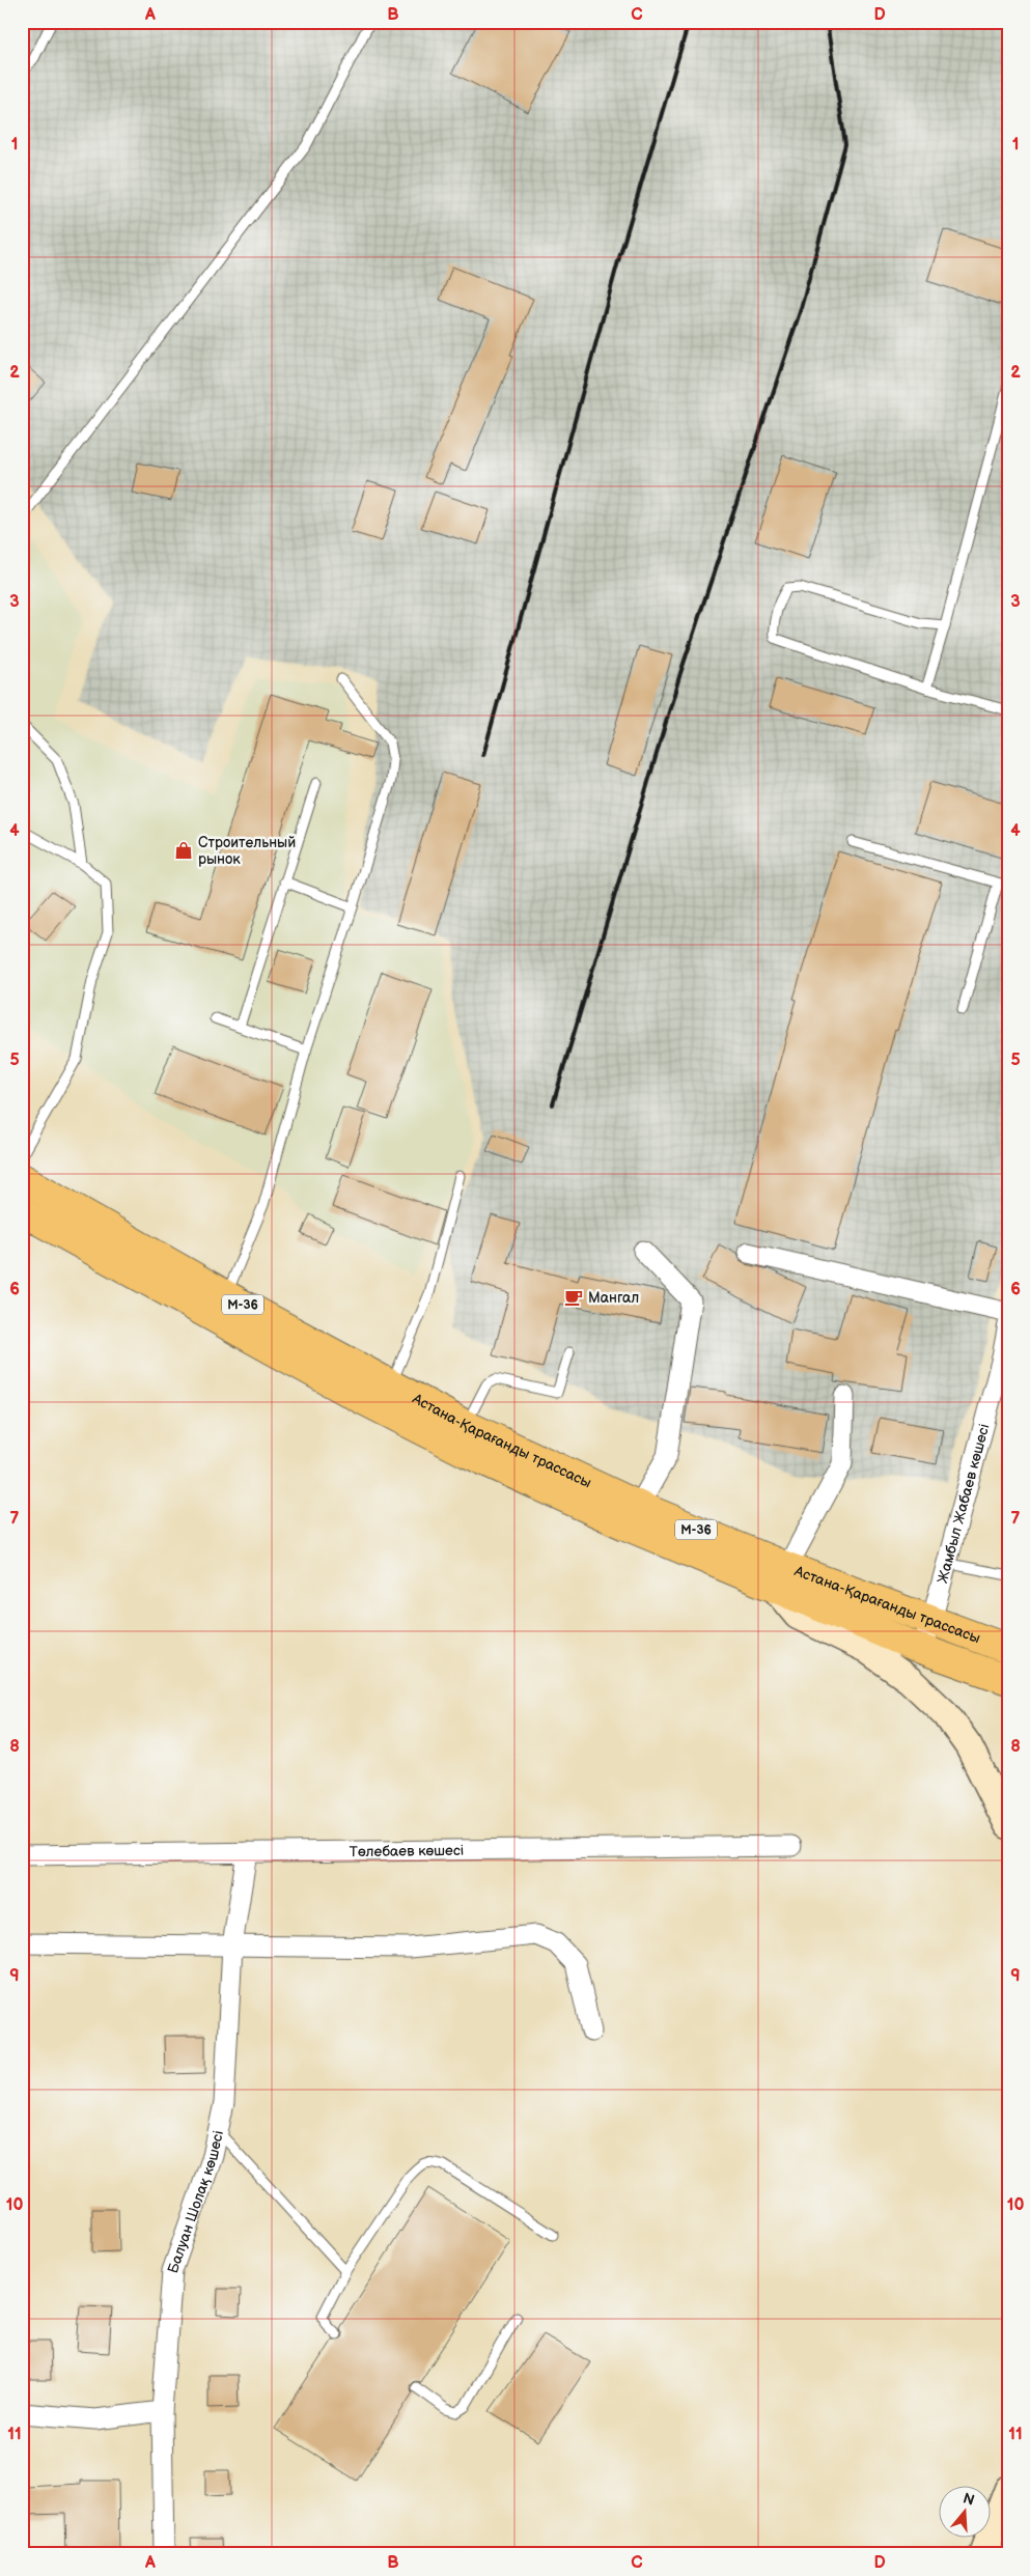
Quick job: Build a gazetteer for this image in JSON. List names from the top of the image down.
{
  "streets": {
    "main road": ["M-36", "Астана-Қарағанды трассасы"],
    "street": ["Жамбыл Жабаев көшесі", "Төлебаев көшесі", "Балуан Шолақ көшесі"]
  },
  "crossings": [
    ["Астана-Қарағанды трассасы", "Жамбыл Жабаев көшесі"],
    ["Төлебаев көшесі", "Балуан Шолақ көшесі"]
  ],
  "places": {
    "shop": ["Строительный рынок"],
    "cafe": ["Мангал"]
  },
  "north": "top",
  "grid": {
    "columns": [
      "A",
      "B",
      "C",
      "D"
    ],
    "rows": [
      "1",
      "2",
      "3",
      "4",
      "5",
      "6",
      "7",
      "8",
      "9",
      "10",
      "11"
    ]
  }
}
